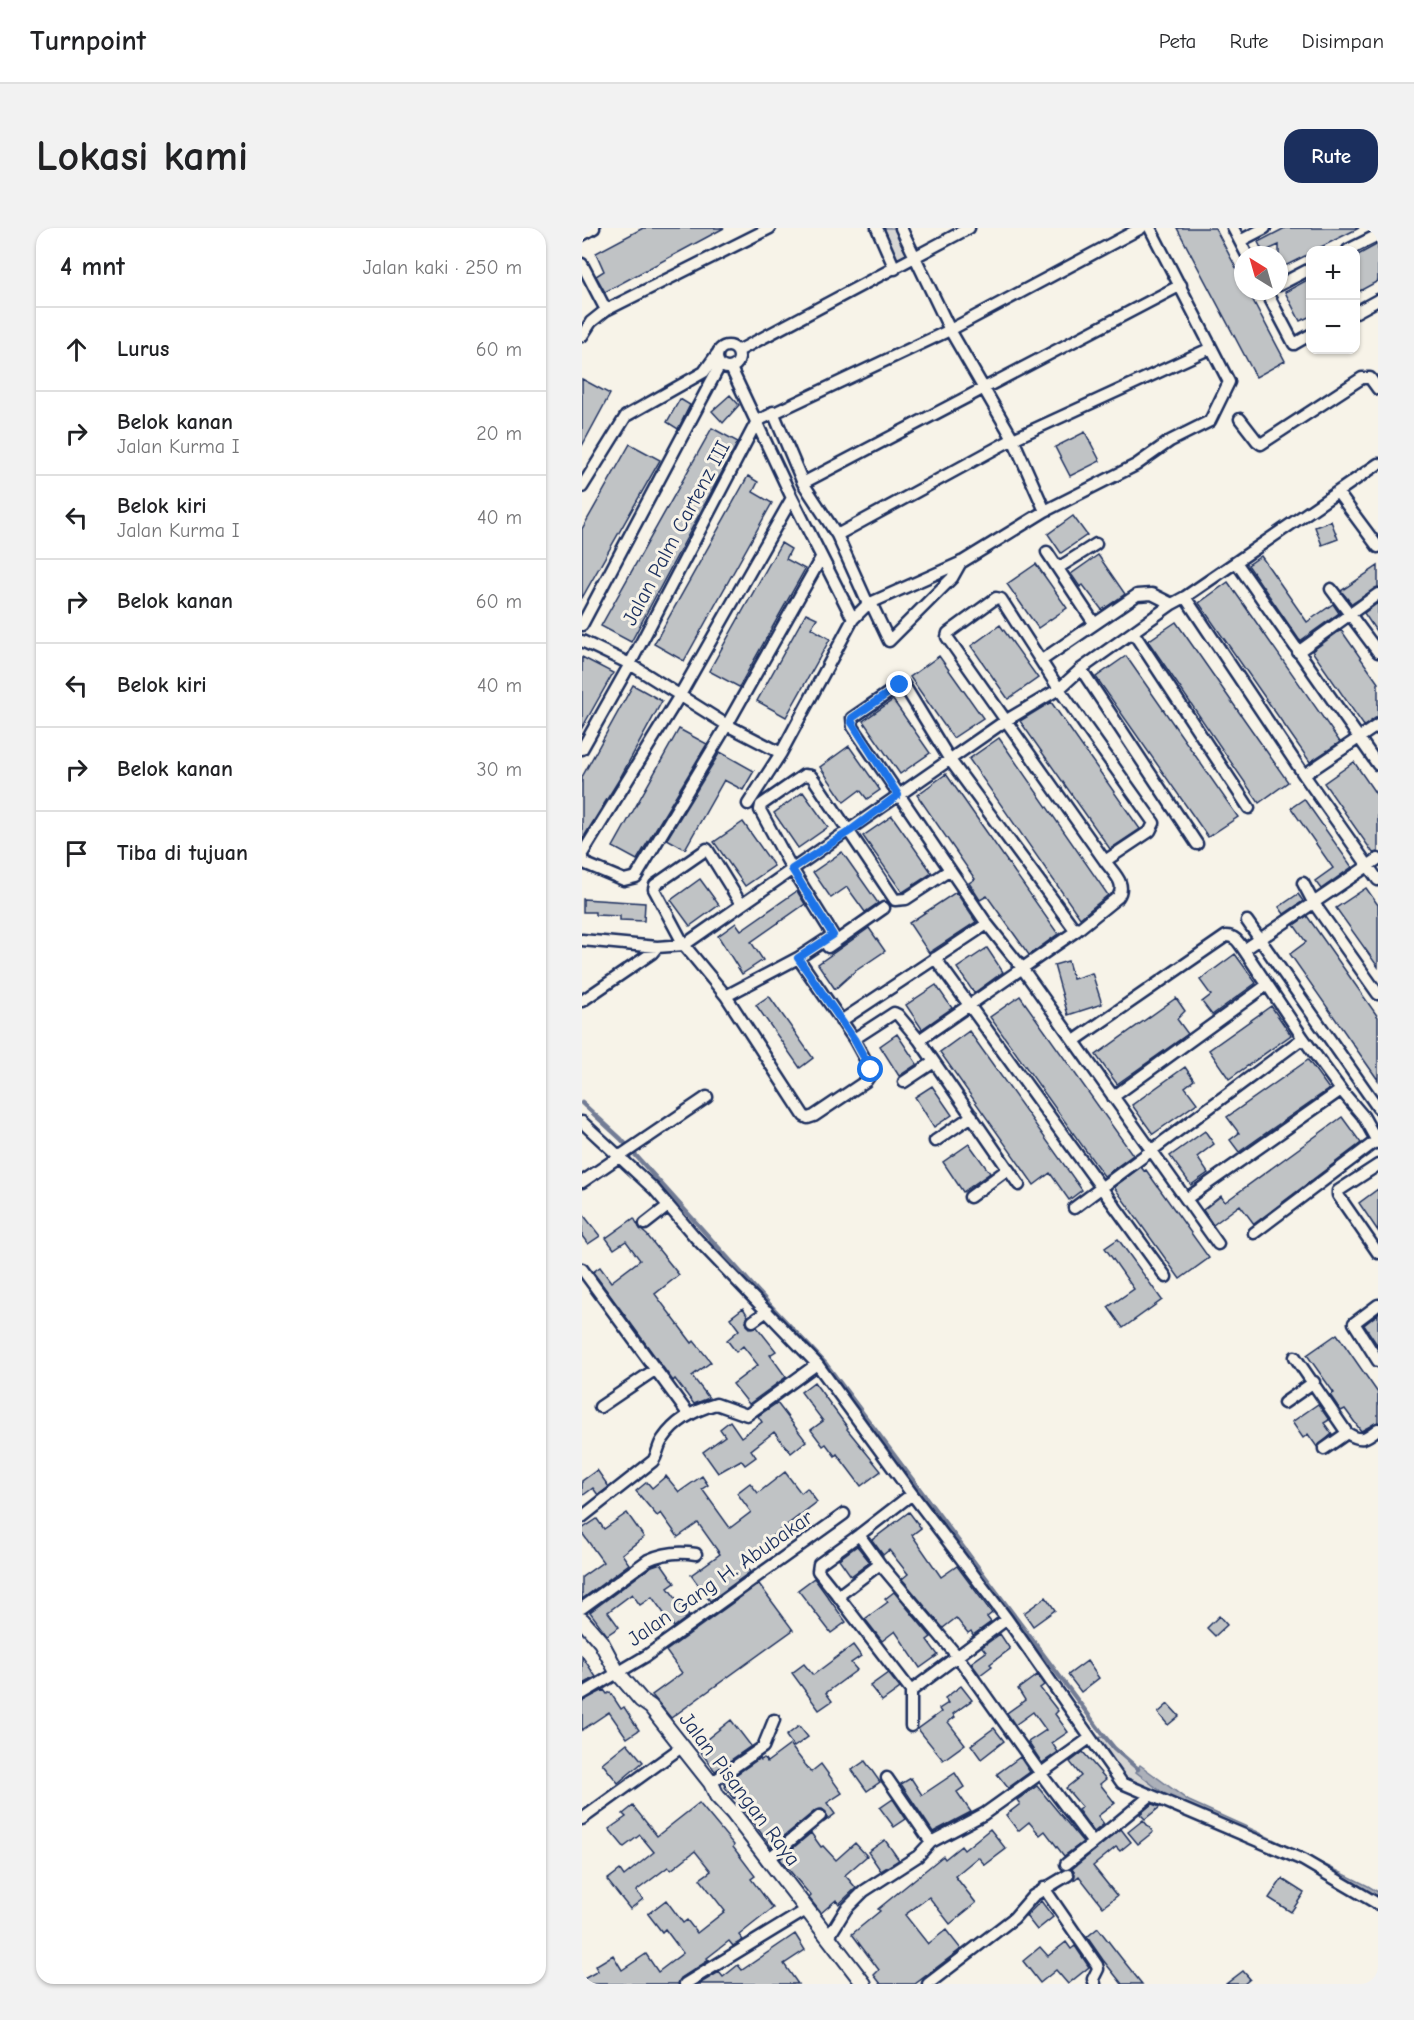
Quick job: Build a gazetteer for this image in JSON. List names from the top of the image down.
{
  "streets": {
    "street": ["Jalan Palm Cartenz III", "Jalan Gang H. Abubakar", "Jalan Pisangan Raya"]
  },
  "crossings": [
    ["Jalan Gang H. Abubakar", "Jalan Pisangan Raya"]
  ],
  "north": "top left",
  "page": {
    "header": "Turnpoint",
    "nav": ["Peta", "Rute", "Disimpan"],
    "buttons": "Rute",
    "title": "Lokasi kami",
    "heading": ["4 mnt", "Jalan kaki · 250 m"],
    "map_buttons": ["+", "−"],
    "list": [
      ["Lurus", "60 m"],
      ["Belok kanan", "Jalan Kurma I", "20 m"],
      ["Belok kiri", "Jalan Kurma I", "40 m"],
      ["Belok kanan", "60 m"],
      ["Belok kiri", "40 m"],
      ["Belok kanan", "30 m"],
      "Tiba di tujuan"
    ]
  }
}
